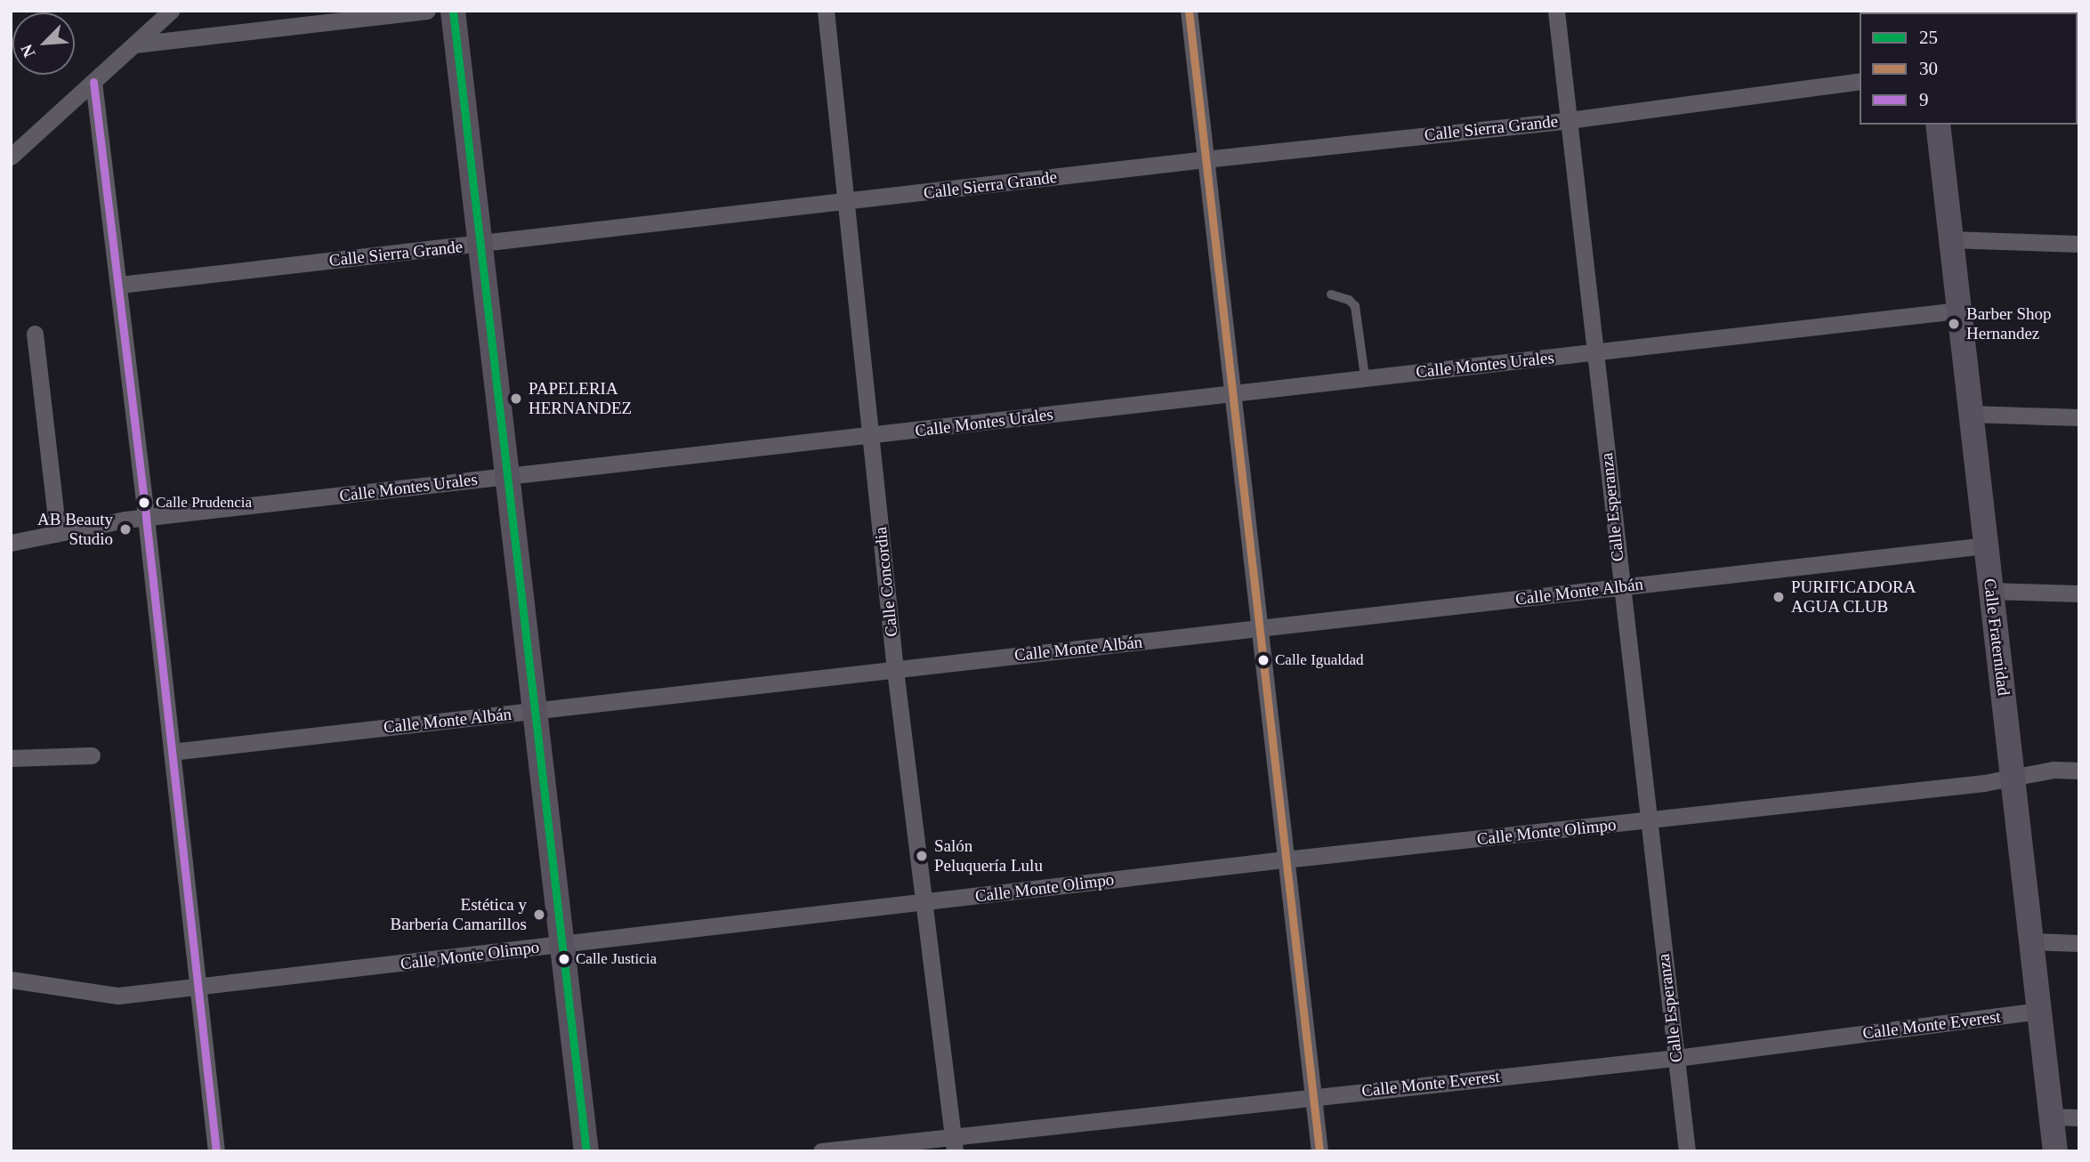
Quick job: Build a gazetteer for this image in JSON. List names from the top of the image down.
{
  "streets": {
    "street": [
      "Calle Sierra Grande",
      "Calle Montes Urales",
      "Calle Esperanza",
      "Calle Concordia",
      "Calle Monte Albán",
      "Calle Fraternidad",
      "Calle Monte Olimpo",
      "Calle Monte Everest"
    ]
  },
  "crossings": [
    ["Calle Sierra Grande", "Calle Esperanza"],
    ["Calle Sierra Grande", "Calle Concordia"],
    ["Calle Montes Urales", "Calle Esperanza"],
    ["Calle Montes Urales", "Calle Concordia"],
    ["Calle Montes Urales", "Calle Fraternidad"],
    ["Calle Esperanza", "Calle Monte Albán"],
    ["Calle Esperanza", "Calle Monte Olimpo"],
    ["Calle Esperanza", "Calle Monte Everest"],
    ["Calle Concordia", "Calle Monte Albán"],
    ["Calle Concordia", "Calle Monte Olimpo"],
    ["Calle Concordia", "Calle Monte Everest"],
    ["Calle Monte Albán", "Calle Fraternidad"],
    ["Calle Fraternidad", "Calle Monte Olimpo"],
    ["Calle Fraternidad", "Calle Monte Everest"]
  ],
  "places": [
    "Barber Shop Hernandez",
    "PAPELERIA HERNANDEZ",
    "Calle Prudencia",
    "AB Beauty Studio",
    "PURIFICADORA AGUA CLUB",
    "Calle Igualdad",
    "Salón Peluquería Lulu",
    "Estética y Barbería Camarillos",
    "Calle Justicia"
  ],
  "lines": ["transit line 25", "transit line 30", "transit line 9"],
  "legend": ["25", "30", "9"],
  "north": "bottom left"
}
